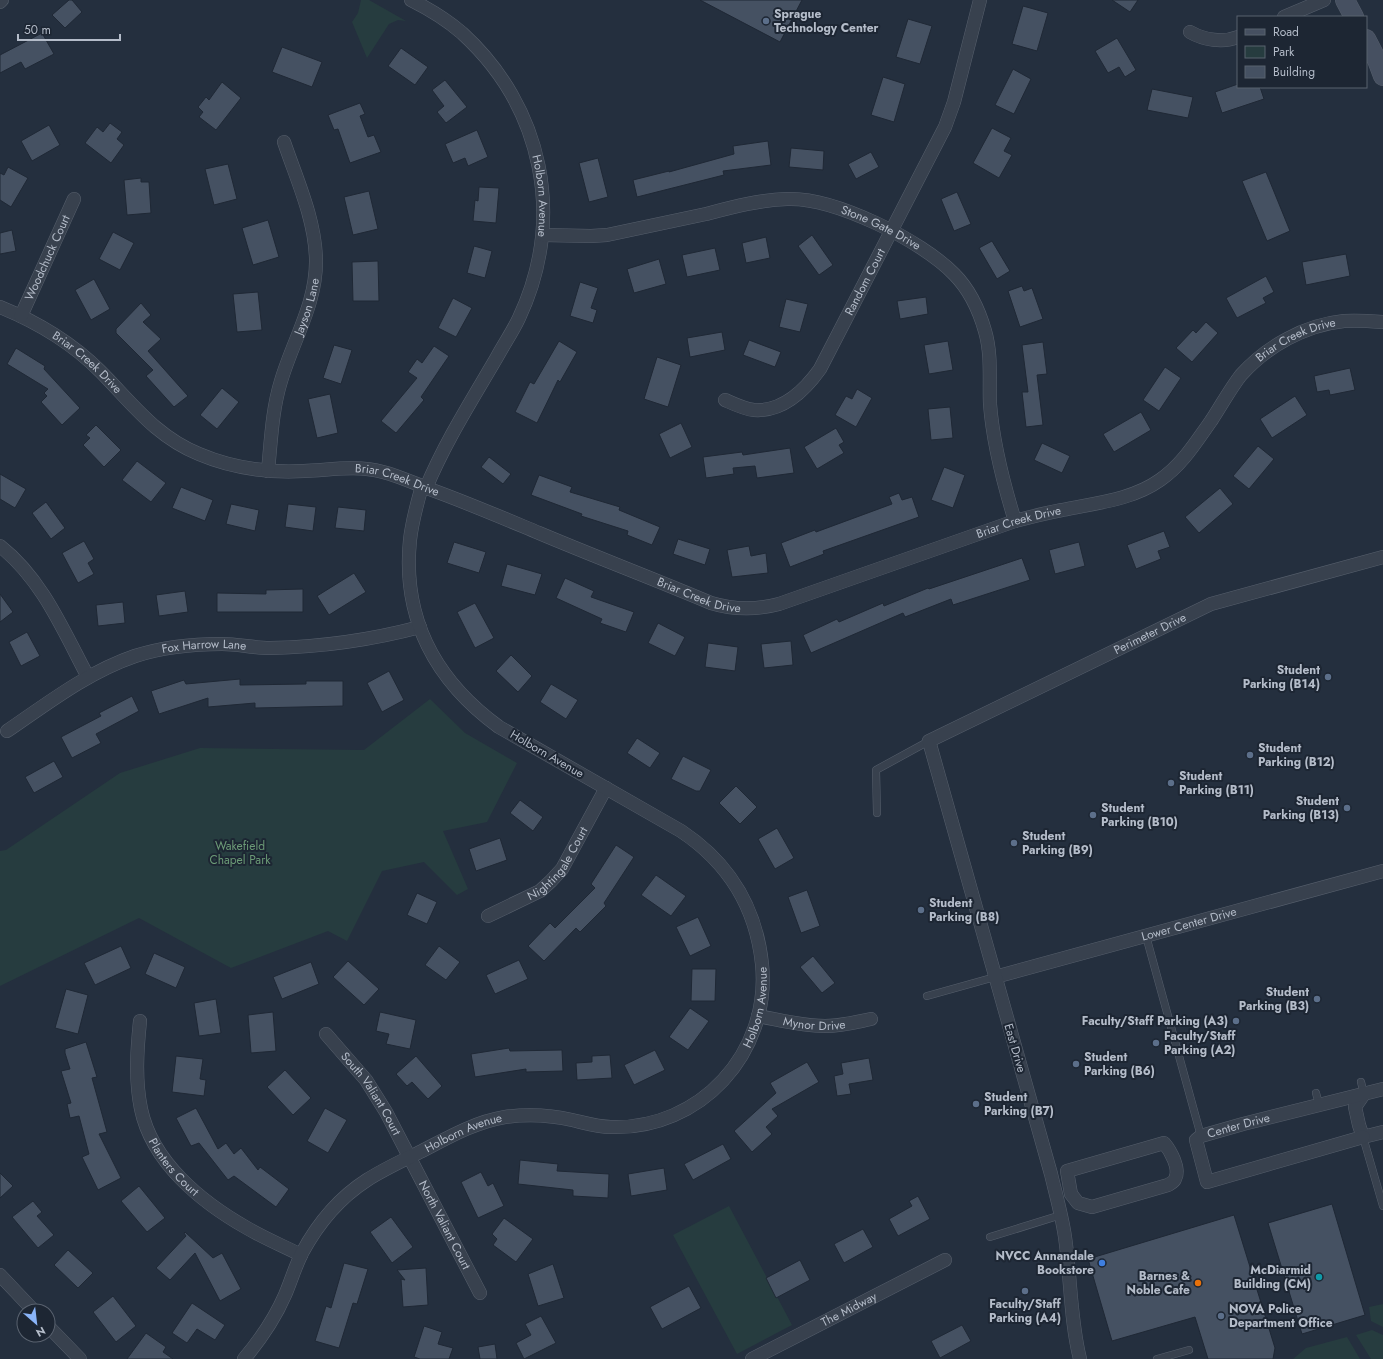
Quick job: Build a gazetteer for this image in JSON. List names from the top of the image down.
{
  "streets": {
    "street": [
      "Holborn Avenue",
      "Stone Gate Drive",
      "Woodchuck Court",
      "Random Court",
      "Jayson Lane",
      "Briar Creek Drive",
      "Perimeter Drive",
      "Fox Harrow Lane",
      "Nightingale Court",
      "Lower Center Drive",
      "Mynor Drive",
      "East Drive",
      "South Valiant Court",
      "Center Drive",
      "Planters Court",
      "North Valiant Court",
      "The Midway"
    ]
  },
  "crossings": [
    ["Holborn Avenue", "Stone Gate Drive"],
    ["Holborn Avenue", "Briar Creek Drive"],
    ["Holborn Avenue", "Fox Harrow Lane"],
    ["Holborn Avenue", "Nightingale Court"],
    ["Holborn Avenue", "Mynor Drive"],
    ["Holborn Avenue", "South Valiant Court"],
    ["Holborn Avenue", "Planters Court"],
    ["Holborn Avenue", "North Valiant Court"],
    ["Stone Gate Drive", "Random Court"],
    ["Stone Gate Drive", "Briar Creek Drive"],
    ["Woodchuck Court", "Briar Creek Drive"],
    ["Jayson Lane", "Briar Creek Drive"],
    ["Perimeter Drive", "East Drive"],
    ["Lower Center Drive", "East Drive"],
    ["South Valiant Court", "North Valiant Court"]
  ],
  "parks": ["Wakefield Chapel Park"],
  "places": [
    "Sprague Technology Center",
    "Student Parking (B14)",
    "Student Parking (B12)",
    "Student Parking (B11)",
    "Student Parking (B13)",
    "Student Parking (B10)",
    "Student Parking (B9)",
    "Student Parking (B8)",
    "Student Parking (B3)",
    "Faculty/Staff Parking (A3)",
    "Faculty/Staff Parking (A2)",
    "Student Parking (B6)",
    "Student Parking (B7)",
    "NVCC Annandale Bookstore",
    "McDiarmid Building (CM)",
    "Barnes & Noble Cafe",
    "Faculty/Staff Parking (A4)",
    "NOVA Police Department Office"
  ],
  "legend": ["Road", "Park", "Building"],
  "scale_bar": "50 m",
  "north": "bottom right"
}
